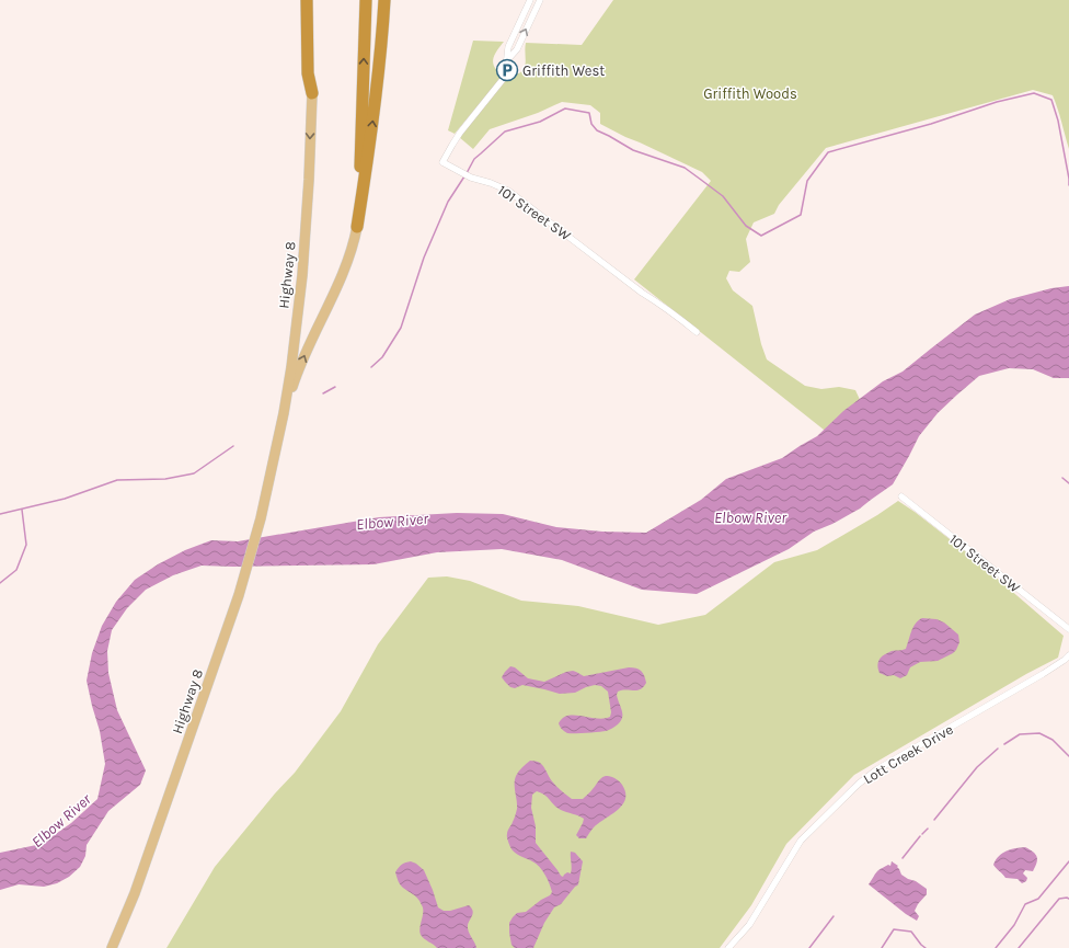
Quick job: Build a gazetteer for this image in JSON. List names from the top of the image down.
{
  "streets": {
    "main road": ["Highway 8"],
    "street": ["101 Street SW", "Lott Creek Drive"]
  },
  "water": ["Elbow River"],
  "parks": ["Griffith Woods"],
  "places": {
    "parking": ["Griffith West"]
  }
}
